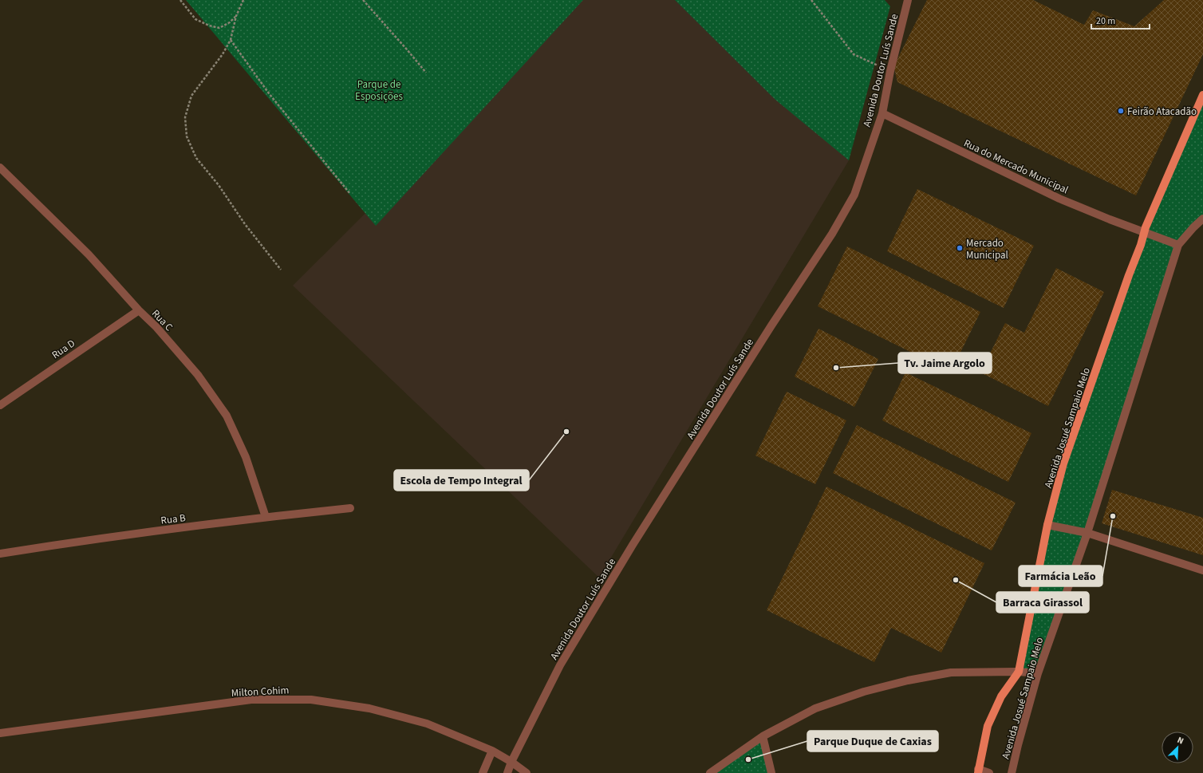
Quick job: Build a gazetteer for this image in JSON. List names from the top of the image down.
{
  "streets": {
    "main road": ["Avenida Josué Sampaio Melo"],
    "street": [
      "Avenida Doutor Luís Sande",
      "Rua do Mercado Municipal",
      "Rua C",
      "Rua D",
      "Rua B",
      "Milton Cohim"
    ]
  },
  "crossings": [
    ["Avenida Doutor Luís Sande", "Rua do Mercado Municipal"],
    ["Avenida Doutor Luís Sande", "Milton Cohim"],
    ["Rua do Mercado Municipal", "Avenida Josué Sampaio Melo"],
    ["Rua C", "Rua D"],
    ["Rua C", "Rua B"]
  ],
  "parks": ["Parque de Esposições"],
  "places": [
    "Feirão Atacadão",
    "Mercado Municipal",
    "Tv. Jaime Argolo",
    "Escola de Tempo Integral",
    "Farmácia Leão",
    "Barraca Girassol",
    "Parque Duque de Caxias"
  ],
  "scale_bar": "20 m",
  "north": "top right"
}
